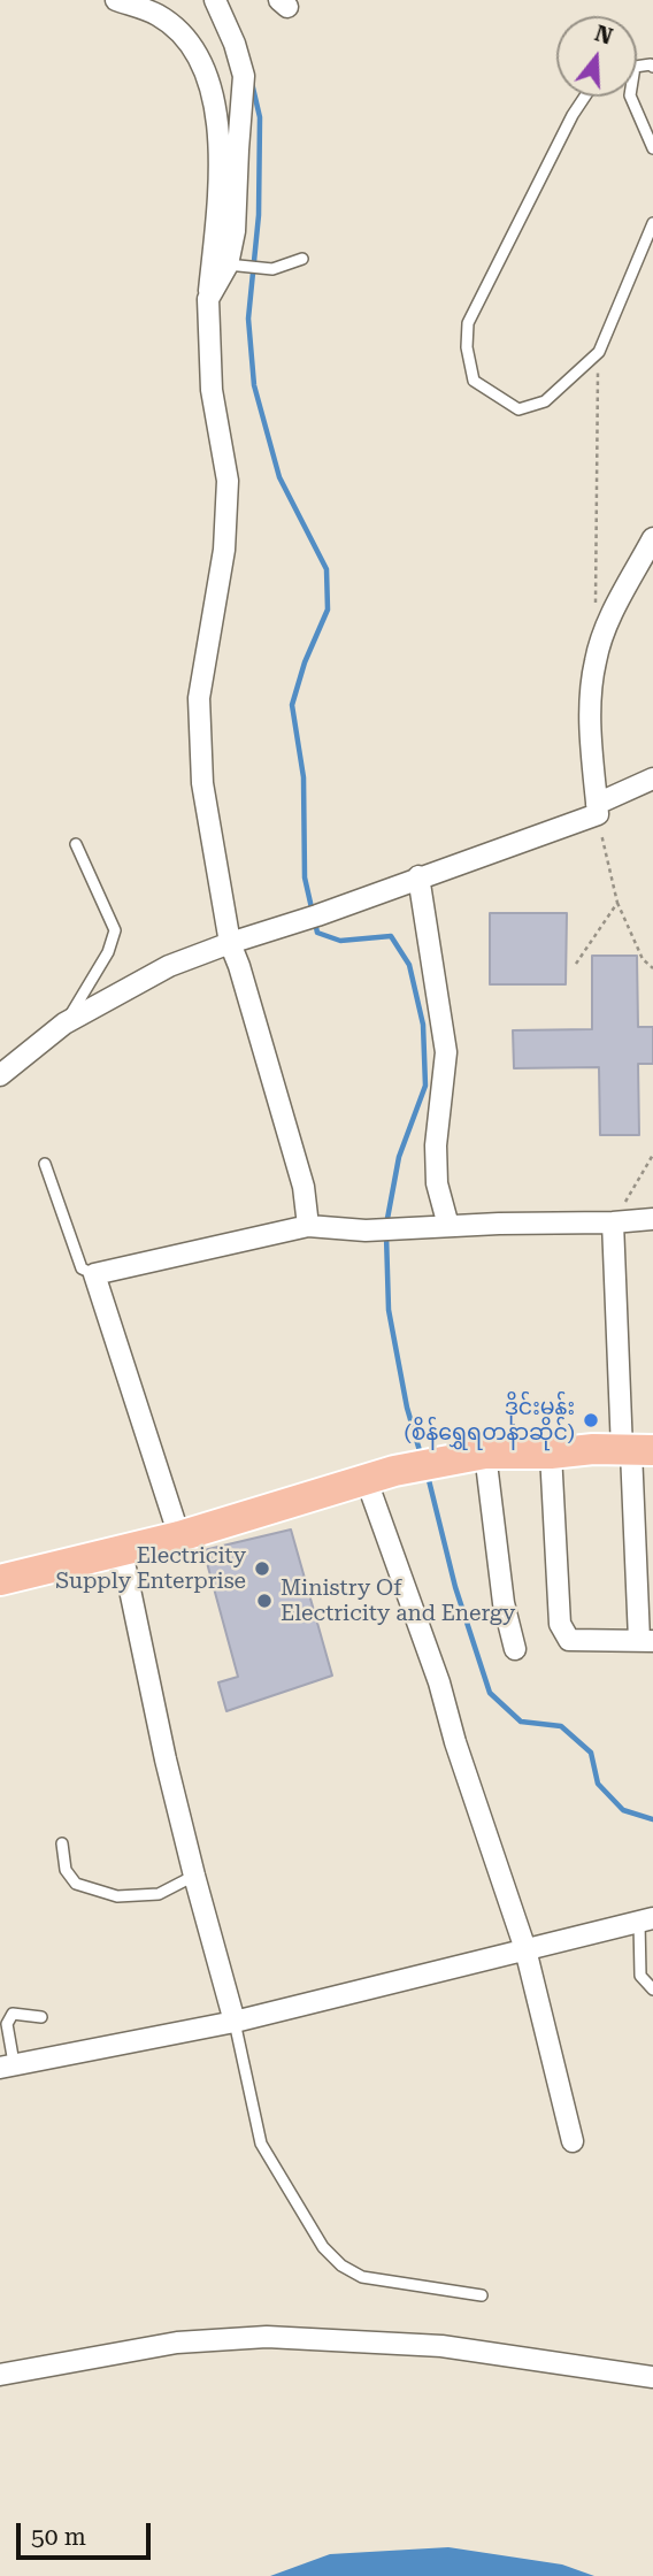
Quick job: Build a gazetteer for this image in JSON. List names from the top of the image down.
{
  "places": ["ဒိုင်းမွန်း (စိန်ရွှေရတနာဆိုင်)", "Electricity Supply Enterprise", "Ministry Of Electricity and Energy"],
  "scale_bar": "50 m",
  "north": "top"
}
